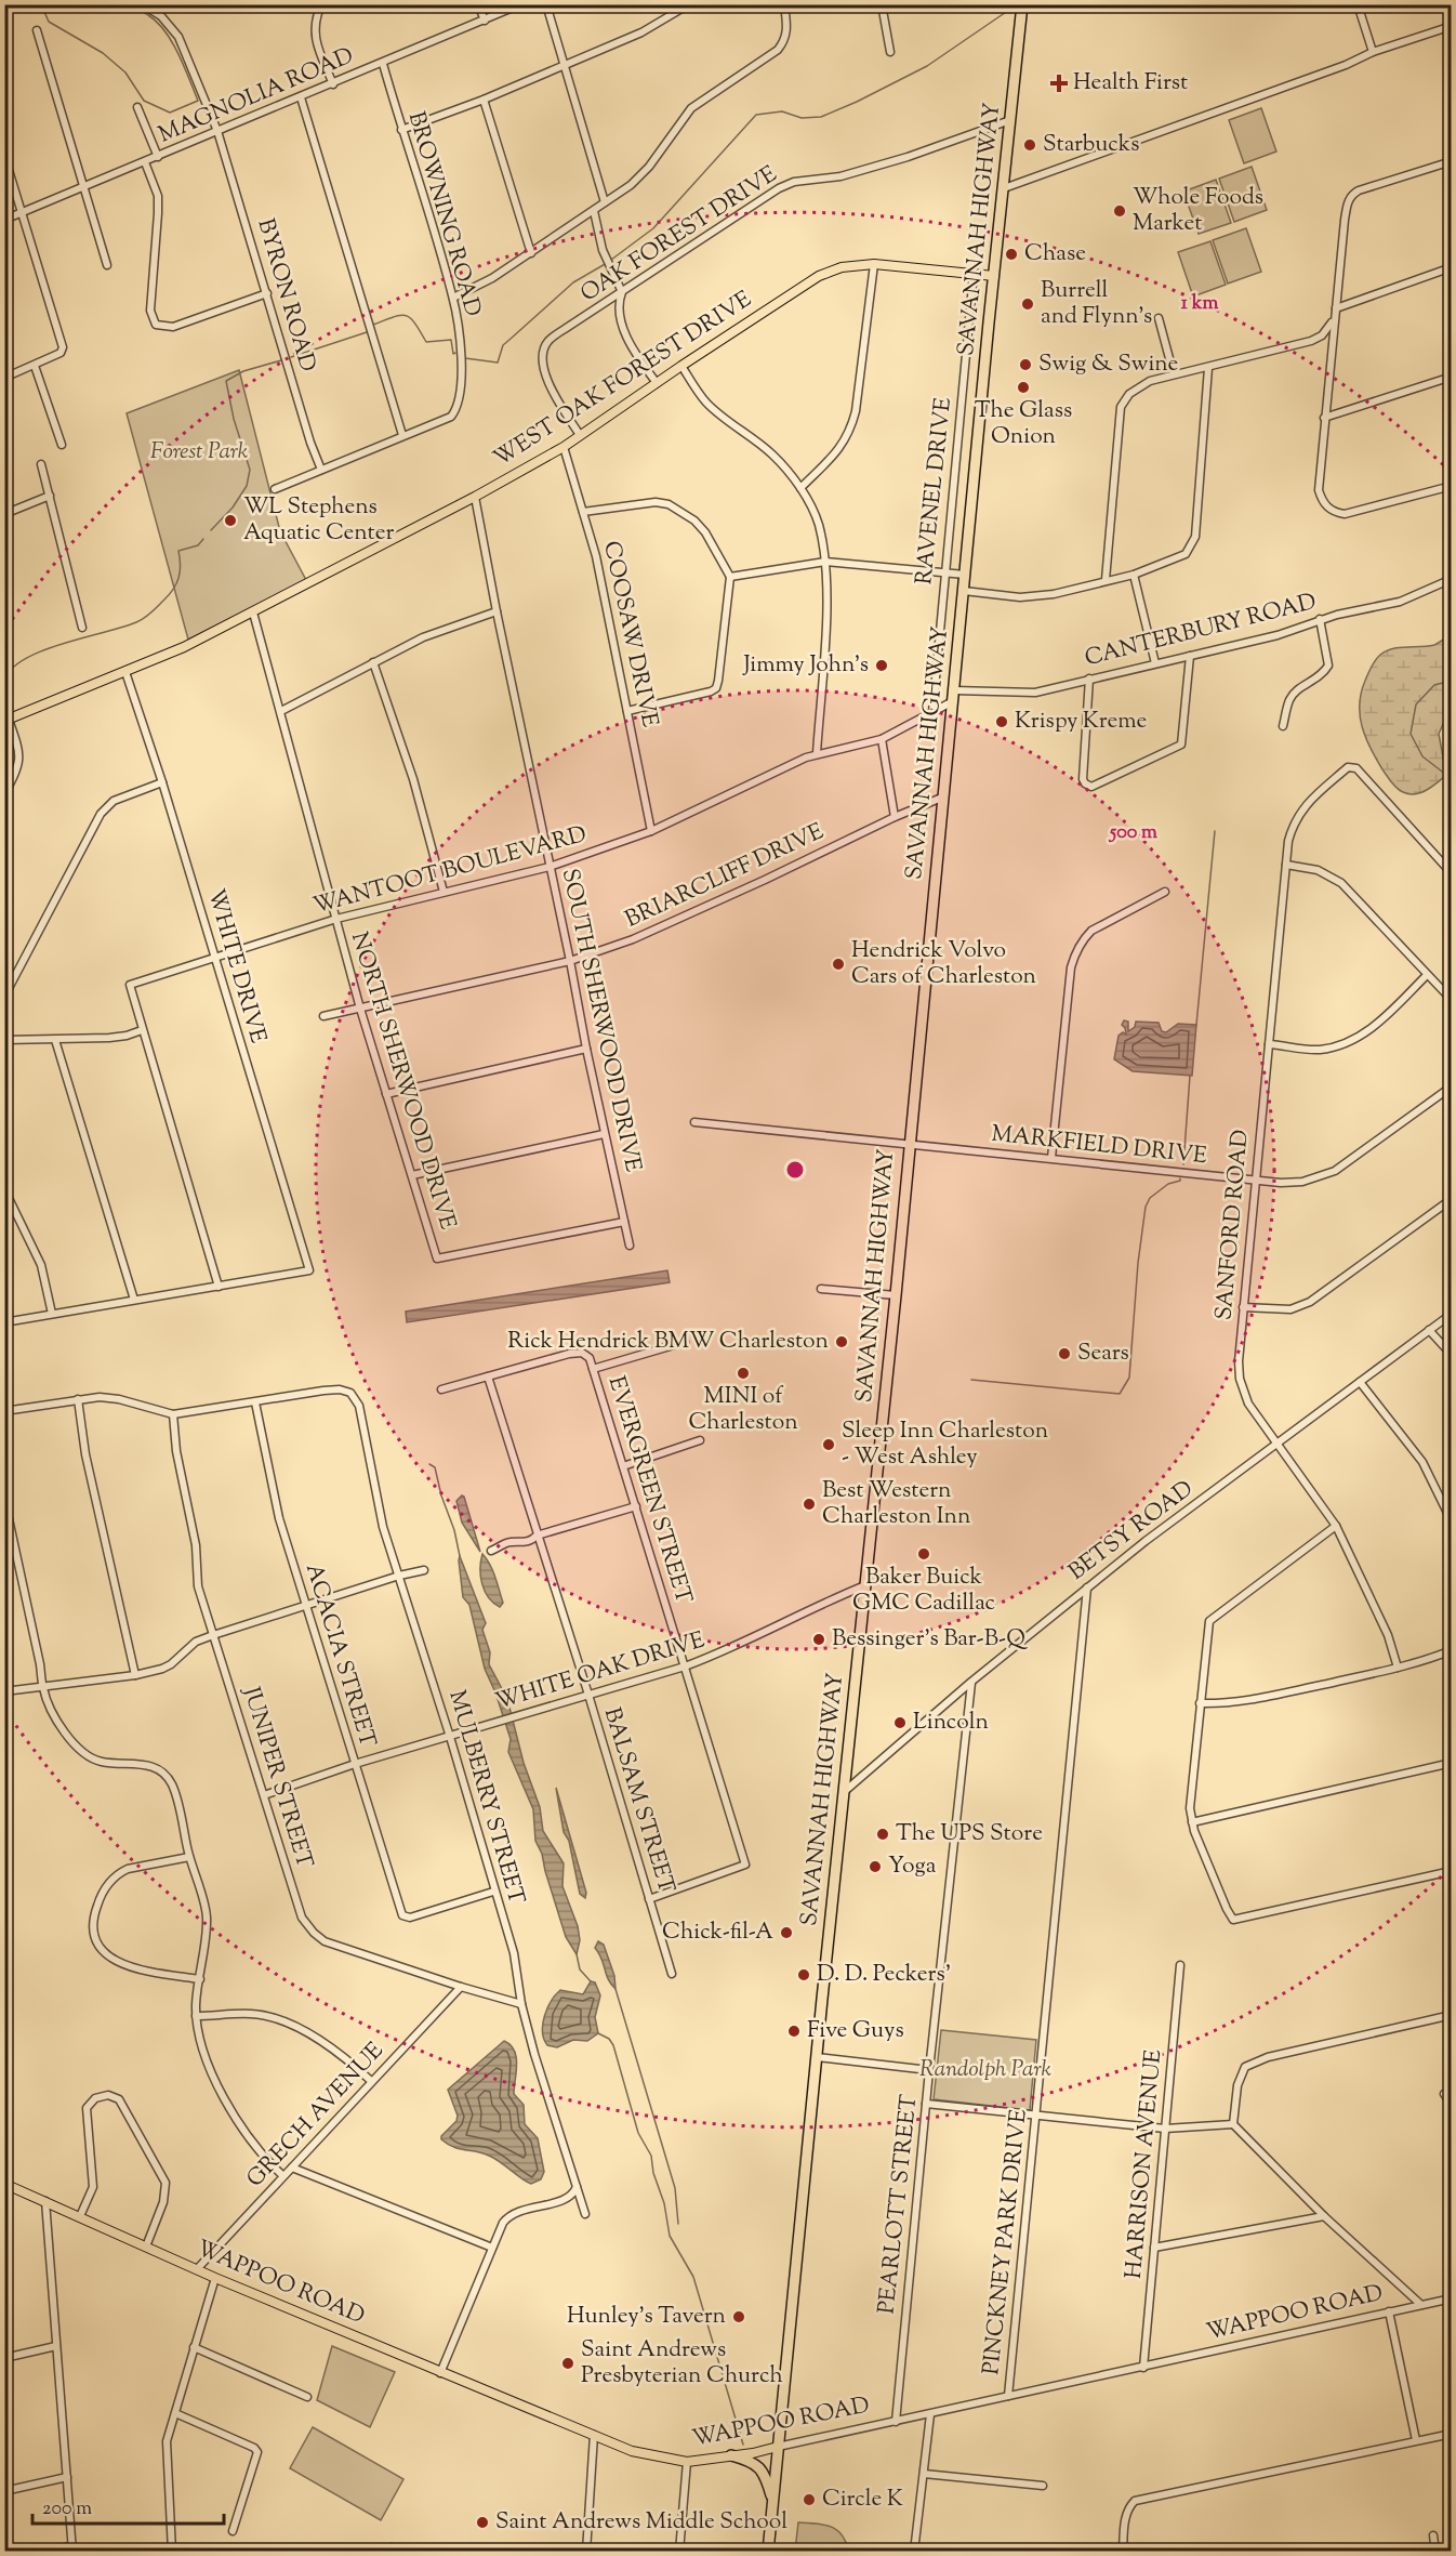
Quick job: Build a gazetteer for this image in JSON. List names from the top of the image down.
{
  "streets": {
    "highway": ["SAVANNAH HIGHWAY"],
    "main road": ["WEST OAK FOREST DRIVE", "WAPPOO ROAD"],
    "street": [
      "MAGNOLIA ROAD",
      "BROWNING ROAD",
      "OAK FOREST DRIVE",
      "BYRON ROAD",
      "RAVENEL DRIVE",
      "CANTERBURY ROAD",
      "COOSAW DRIVE",
      "WANTOOT BOULEVARD",
      "BRIARCLIFF DRIVE",
      "WHITE DRIVE",
      "SOUTH SHERWOOD DRIVE",
      "NORTH SHERWOOD DRIVE",
      "MARKFIELD DRIVE",
      "SANFORD ROAD",
      "EVERGREEN STREET",
      "BETSY ROAD",
      "ACACIA STREET",
      "WHITE OAK DRIVE",
      "JUNIPER STREET",
      "MULBERRY STREET",
      "BALSAM STREET",
      "GRECH AVENUE",
      "HARRISON AVENUE",
      "PEARLOTT STREET",
      "PINCKNEY PARK DRIVE"
    ]
  },
  "crossings": [
    ["MAGNOLIA ROAD", "BROWNING ROAD"],
    ["MAGNOLIA ROAD", "BYRON ROAD"],
    ["BROWNING ROAD", "BYRON ROAD"],
    ["SAVANNAH HIGHWAY", "OAK FOREST DRIVE"],
    ["SAVANNAH HIGHWAY", "WEST OAK FOREST DRIVE"],
    ["SAVANNAH HIGHWAY", "CANTERBURY ROAD"],
    ["SAVANNAH HIGHWAY", "WANTOOT BOULEVARD"],
    ["SAVANNAH HIGHWAY", "BRIARCLIFF DRIVE"],
    ["SAVANNAH HIGHWAY", "MARKFIELD DRIVE"],
    ["SAVANNAH HIGHWAY", "BETSY ROAD"],
    ["SAVANNAH HIGHWAY", "WHITE OAK DRIVE"],
    ["SAVANNAH HIGHWAY", "WAPPOO ROAD"],
    ["OAK FOREST DRIVE", "WEST OAK FOREST DRIVE"],
    ["WEST OAK FOREST DRIVE", "RAVENEL DRIVE"],
    ["WEST OAK FOREST DRIVE", "COOSAW DRIVE"],
    ["WEST OAK FOREST DRIVE", "WHITE DRIVE"],
    ["WEST OAK FOREST DRIVE", "SOUTH SHERWOOD DRIVE"],
    ["WEST OAK FOREST DRIVE", "NORTH SHERWOOD DRIVE"],
    ["RAVENEL DRIVE", "WANTOOT BOULEVARD"],
    ["CANTERBURY ROAD", "WANTOOT BOULEVARD"],
    ["COOSAW DRIVE", "WANTOOT BOULEVARD"],
    ["WANTOOT BOULEVARD", "WHITE DRIVE"],
    ["WANTOOT BOULEVARD", "SOUTH SHERWOOD DRIVE"],
    ["WANTOOT BOULEVARD", "NORTH SHERWOOD DRIVE"],
    ["BRIARCLIFF DRIVE", "SOUTH SHERWOOD DRIVE"],
    ["BRIARCLIFF DRIVE", "NORTH SHERWOOD DRIVE"],
    ["SOUTH SHERWOOD DRIVE", "NORTH SHERWOOD DRIVE"],
    ["MARKFIELD DRIVE", "SANFORD ROAD"],
    ["SANFORD ROAD", "BETSY ROAD"],
    ["EVERGREEN STREET", "WHITE OAK DRIVE"],
    ["EVERGREEN STREET", "BALSAM STREET"],
    ["BETSY ROAD", "PEARLOTT STREET"],
    ["BETSY ROAD", "PINCKNEY PARK DRIVE"],
    ["ACACIA STREET", "WHITE OAK DRIVE"],
    ["ACACIA STREET", "MULBERRY STREET"],
    ["WHITE OAK DRIVE", "JUNIPER STREET"],
    ["WHITE OAK DRIVE", "MULBERRY STREET"],
    ["WHITE OAK DRIVE", "BALSAM STREET"],
    ["JUNIPER STREET", "MULBERRY STREET"],
    ["JUNIPER STREET", "GRECH AVENUE"],
    ["GRECH AVENUE", "WAPPOO ROAD"],
    ["HARRISON AVENUE", "WAPPOO ROAD"],
    ["PEARLOTT STREET", "WAPPOO ROAD"],
    ["PINCKNEY PARK DRIVE", "WAPPOO ROAD"]
  ],
  "parks": ["Forest Park", "Randolph Park"],
  "places": {
    "health": ["Health First"],
    "other": [
      "Starbucks",
      "Whole Foods Market",
      "Chase",
      "Burrell and Flynn's",
      "Swig & Swine",
      "The Glass Onion",
      "WL Stephens Aquatic Center",
      "Jimmy John's",
      "Krispy Kreme",
      "Hendrick Volvo Cars of Charleston",
      "Rick Hendrick BMW Charleston",
      "Sears",
      "MINI of Charleston",
      "Sleep Inn Charleston - West Ashley",
      "Best Western Charleston Inn",
      "Baker Buick GMC Cadillac",
      "Bessinger's Bar-B-Q",
      "Lincoln",
      "The UPS Store",
      "Yoga",
      "Chick-fil-A",
      "D. D. Peckers'",
      "Five Guys",
      "Hunley's Tavern",
      "Saint Andrews Presbyterian Church",
      "Circle K",
      "Saint Andrews Middle School"
    ]
  },
  "scale_bar": "200 m",
  "rings": ["1 km", "500 m"]
}
